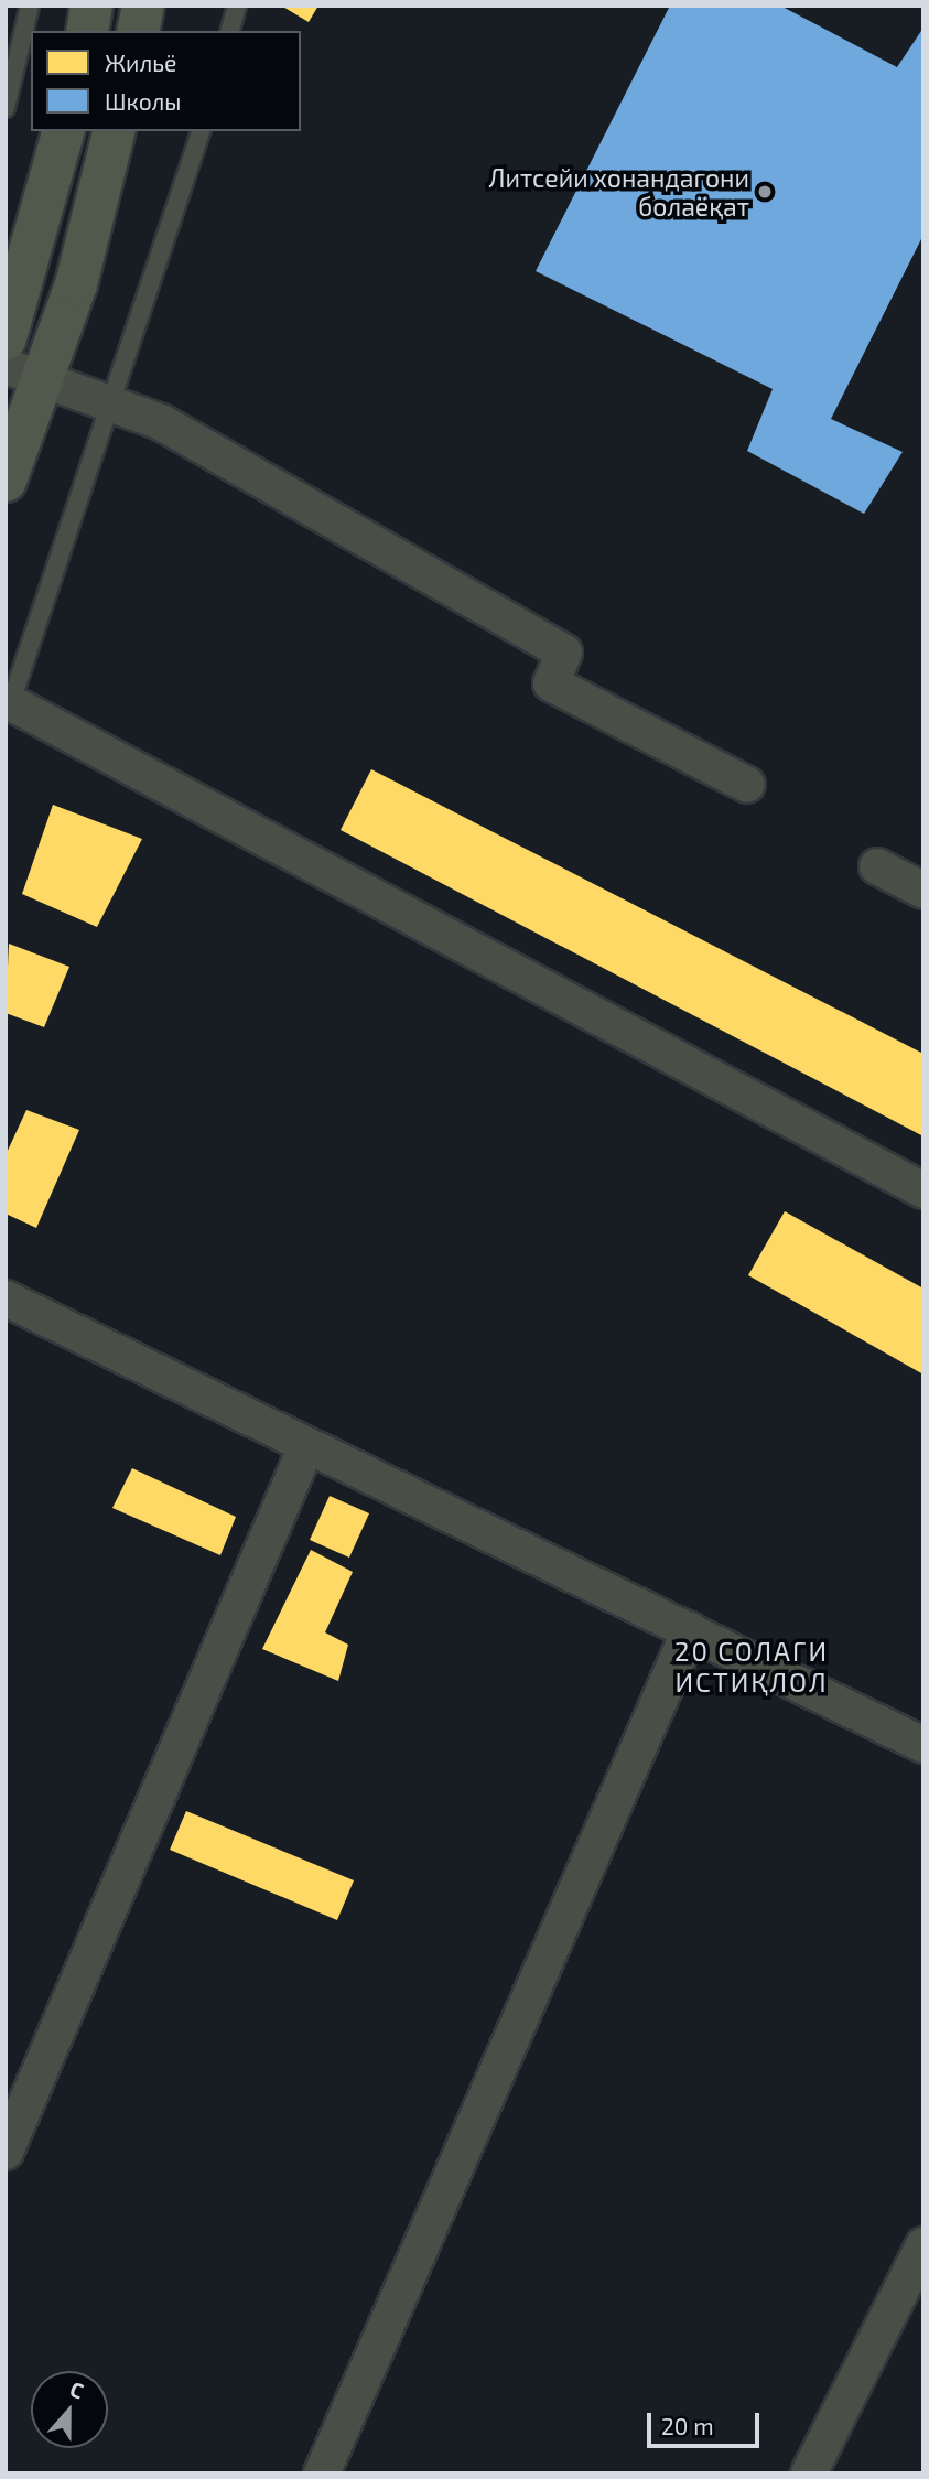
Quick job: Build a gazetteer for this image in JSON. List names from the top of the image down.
{
  "districts": ["20 СОЛАГИ ИСТИҚЛОЛ"],
  "places": ["Литсейи хонандагони болаёқат"],
  "legend": ["Жильё", "Школы"],
  "scale_bar": "20 m",
  "north": "top"
}
